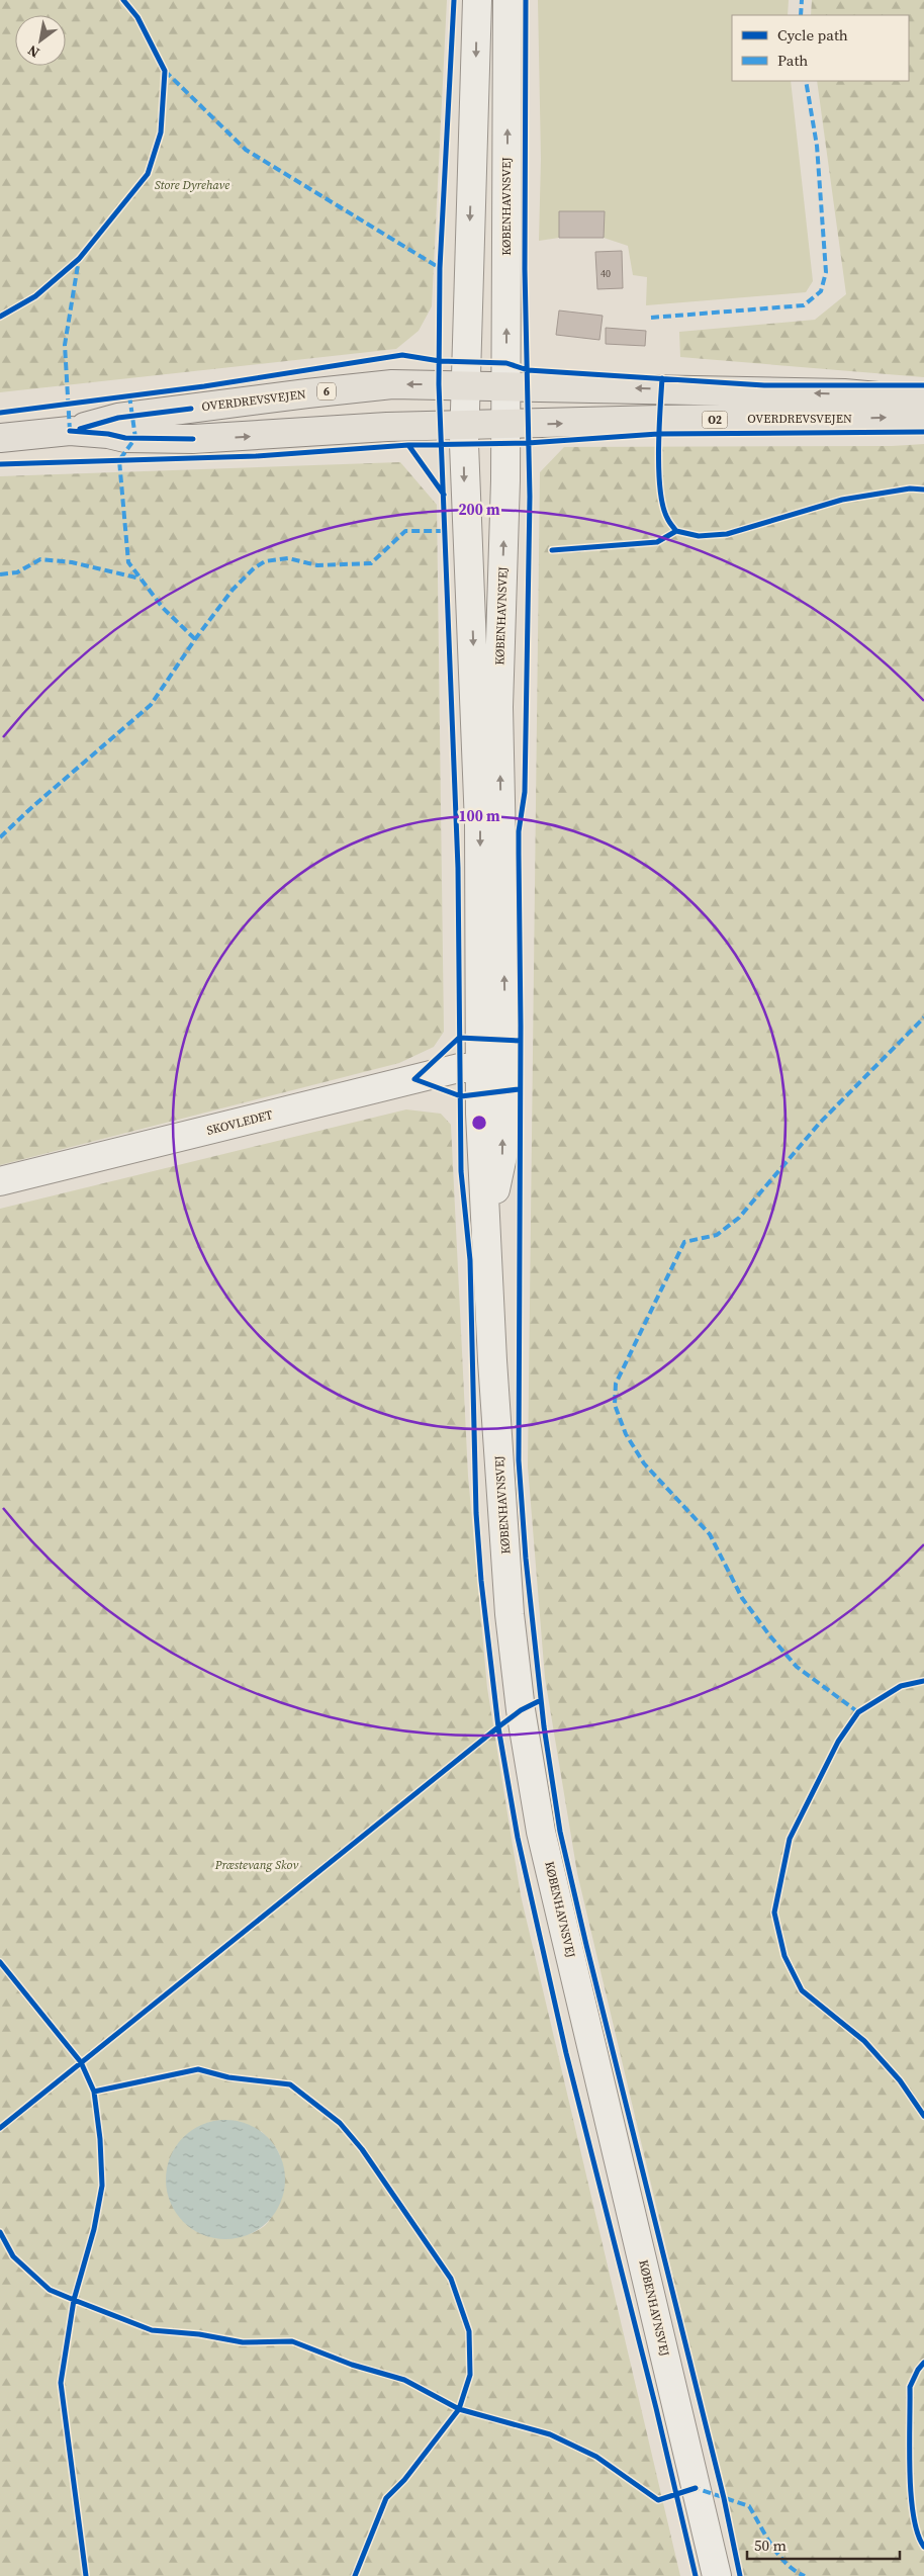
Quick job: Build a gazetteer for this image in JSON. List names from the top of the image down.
{
  "streets": {
    "main road": ["6", "OVERDREVSVEJEN", "O2"],
    "street": ["KØBENHAVNSVEJ", "SKOVLEDET"]
  },
  "crossings": [
    ["KØBENHAVNSVEJ", "OVERDREVSVEJEN"],
    ["KØBENHAVNSVEJ", "SKOVLEDET"]
  ],
  "parks": ["Store Dyrehave", "Præstevang Skov"],
  "house_numbers": ["40"],
  "legend": ["Cycle path", "Path"],
  "scale_bar": "50 m",
  "north": "bottom left",
  "rings": ["200 m", "100 m"]
}
